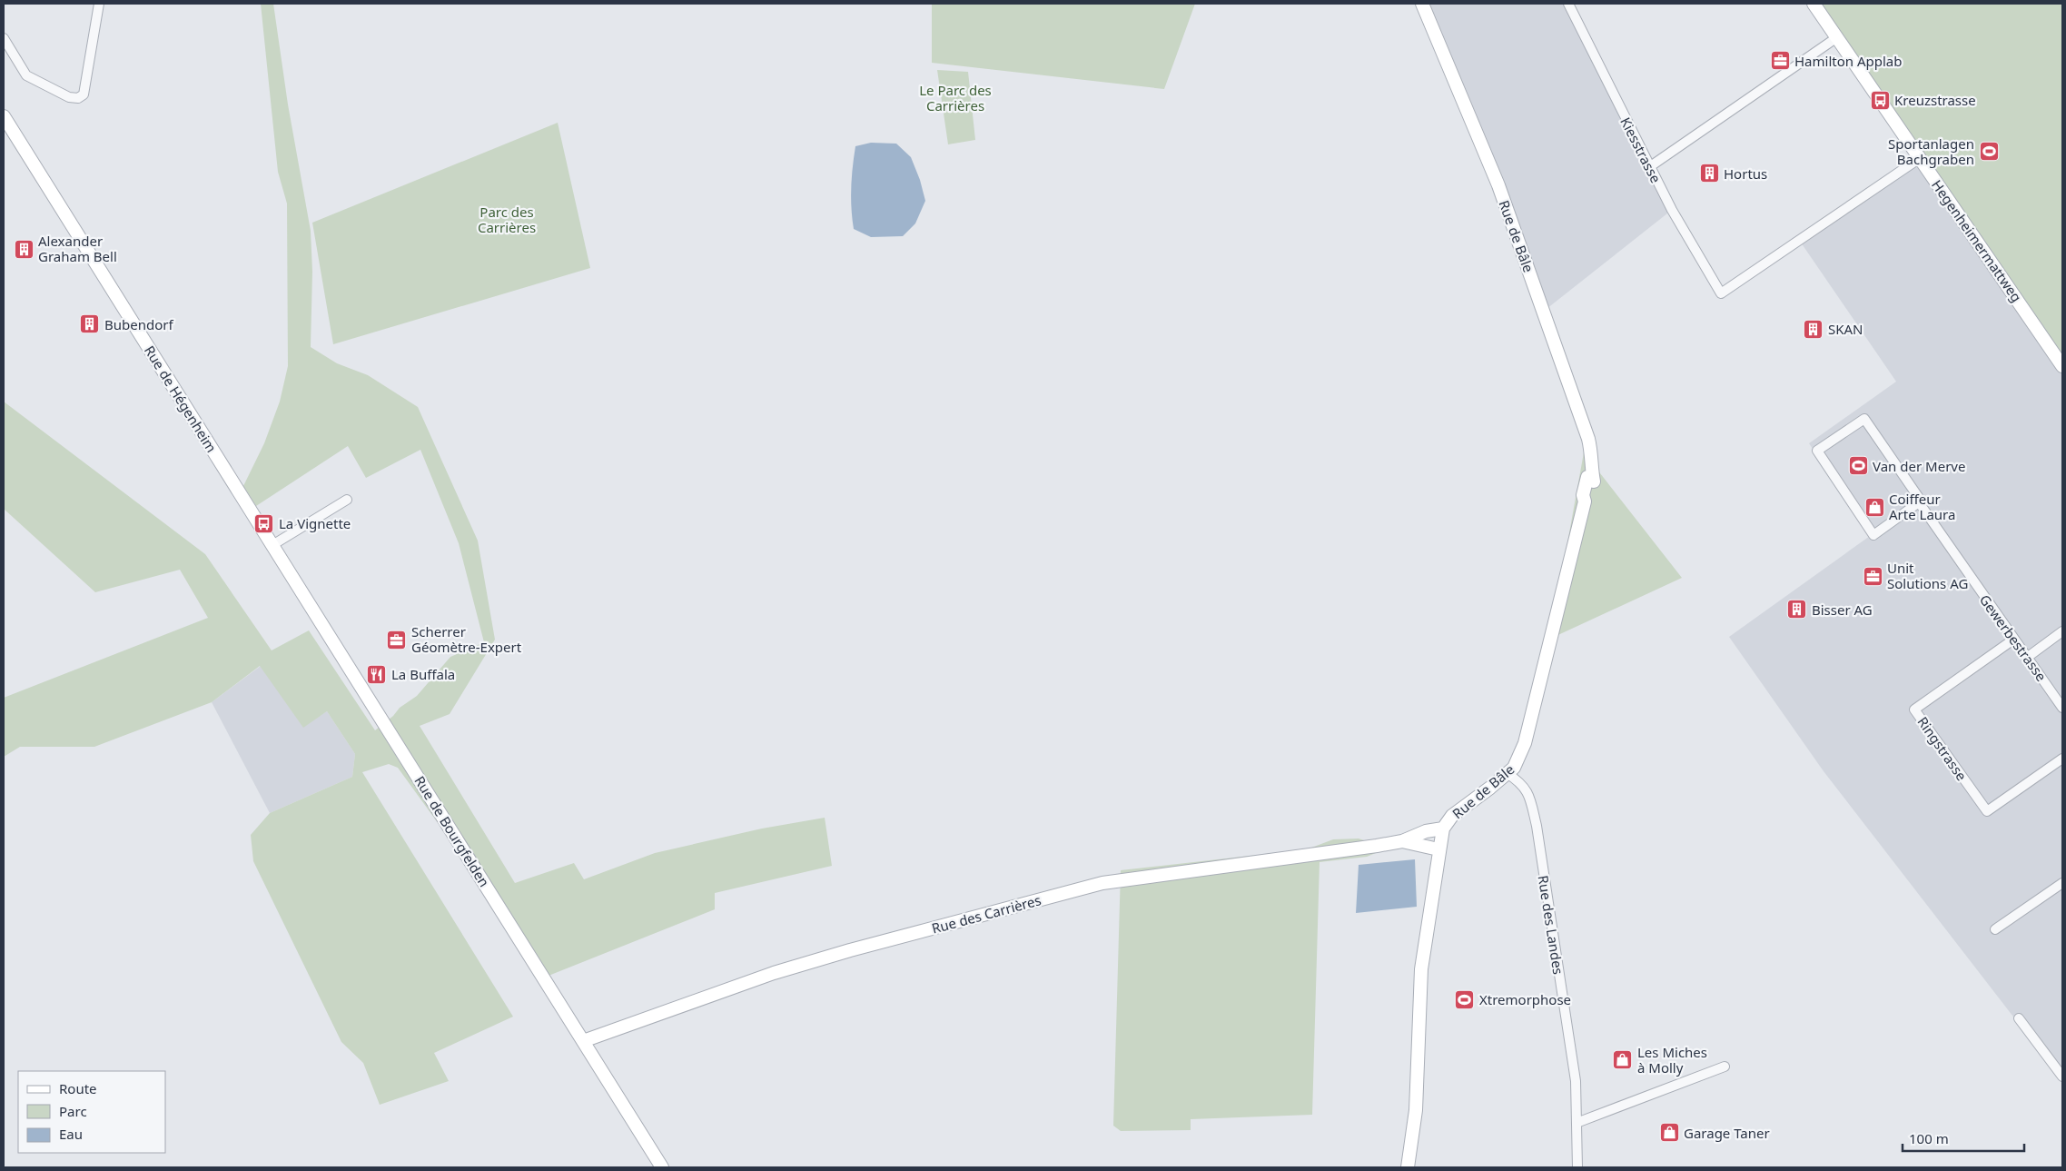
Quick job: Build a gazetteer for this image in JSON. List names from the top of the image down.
{
  "streets": {
    "street": [
      "Kiesstrasse",
      "Rue de Bâle",
      "Hegenheimermattweg",
      "Rue de Hégenheim",
      "Gewerbestrasse",
      "Ringstrasse",
      "Rue de Bourgfelden",
      "Rue des Carrières",
      "Rue des Landes"
    ]
  },
  "crossings": [
    ["Kiesstrasse", "Hegenheimermattweg"],
    ["Rue de Bâle", "Rue des Carrières"],
    ["Rue de Bâle", "Rue des Landes"],
    ["Rue de Hégenheim", "Rue de Bourgfelden"],
    ["Gewerbestrasse", "Ringstrasse"],
    ["Rue de Bourgfelden", "Rue des Carrières"]
  ],
  "parks": ["Le Parc des Carrières", "Parc des Carrières"],
  "places": {
    "office": ["Hamilton Applab", "Unit Solutions AG", "Scherrer Géomètre-Expert"],
    "bus stop": ["Kreuzstrasse", "La Vignette"],
    "sports": ["Sportanlagen Bachgraben", "Van der Merve", "Xtremorphose"],
    "building": [
      "Hortus",
      "Alexander Graham Bell",
      "Bubendorf",
      "SKAN",
      "Bisser AG"
    ],
    "shop": ["Coiffeur Arte Laura", "Les Miches à Molly", "Garage Taner"],
    "restaurant": ["La Buffala"]
  },
  "legend": ["Route", "Parc", "Eau"],
  "scale_bar": "100 m"
}
